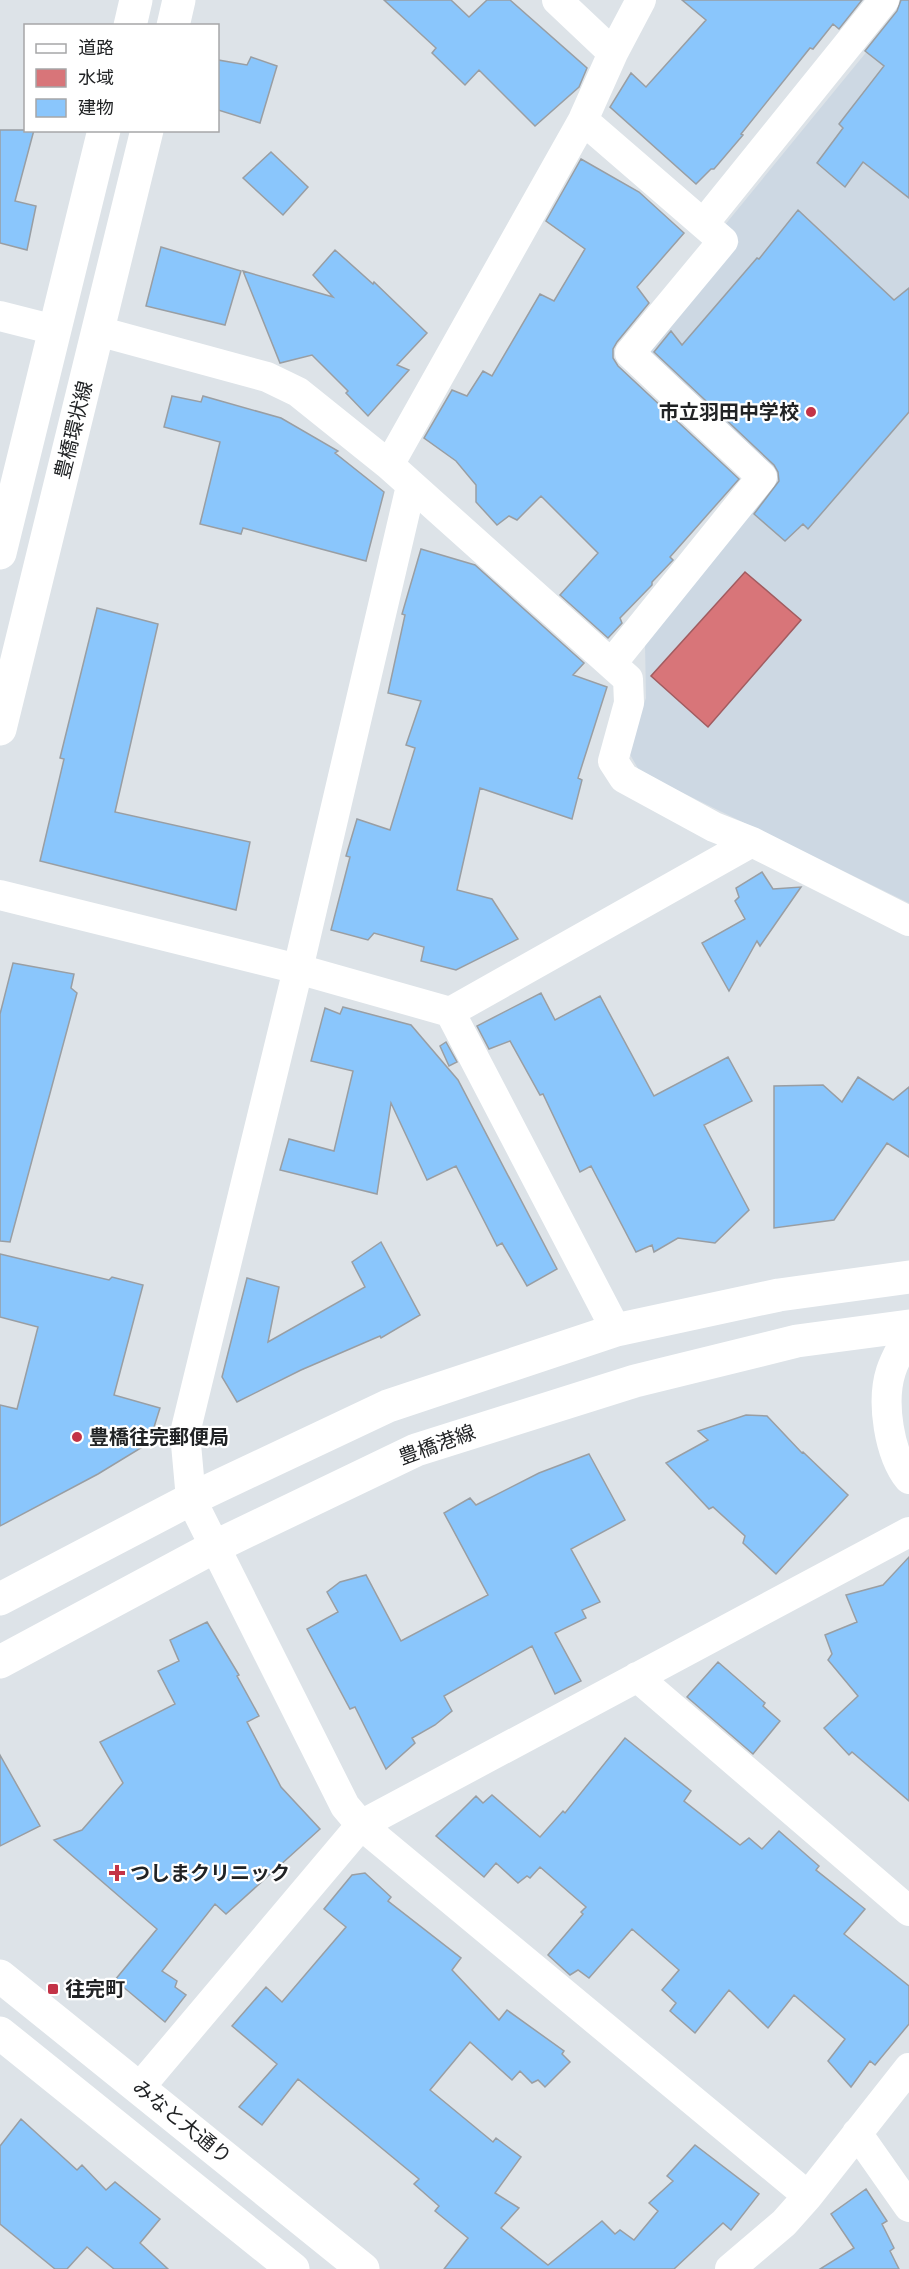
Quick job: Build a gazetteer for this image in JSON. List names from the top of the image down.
{
  "streets": {
    "main road": ["豊橋環状線", "豊橋港線", "みなと大通り"]
  },
  "places": {
    "other": ["市立羽田中学校", "豊橋往完郵便局"],
    "health": ["つしまクリニック"],
    "transit": ["往完町"]
  },
  "legend": ["道路", "水域", "建物"]
}
